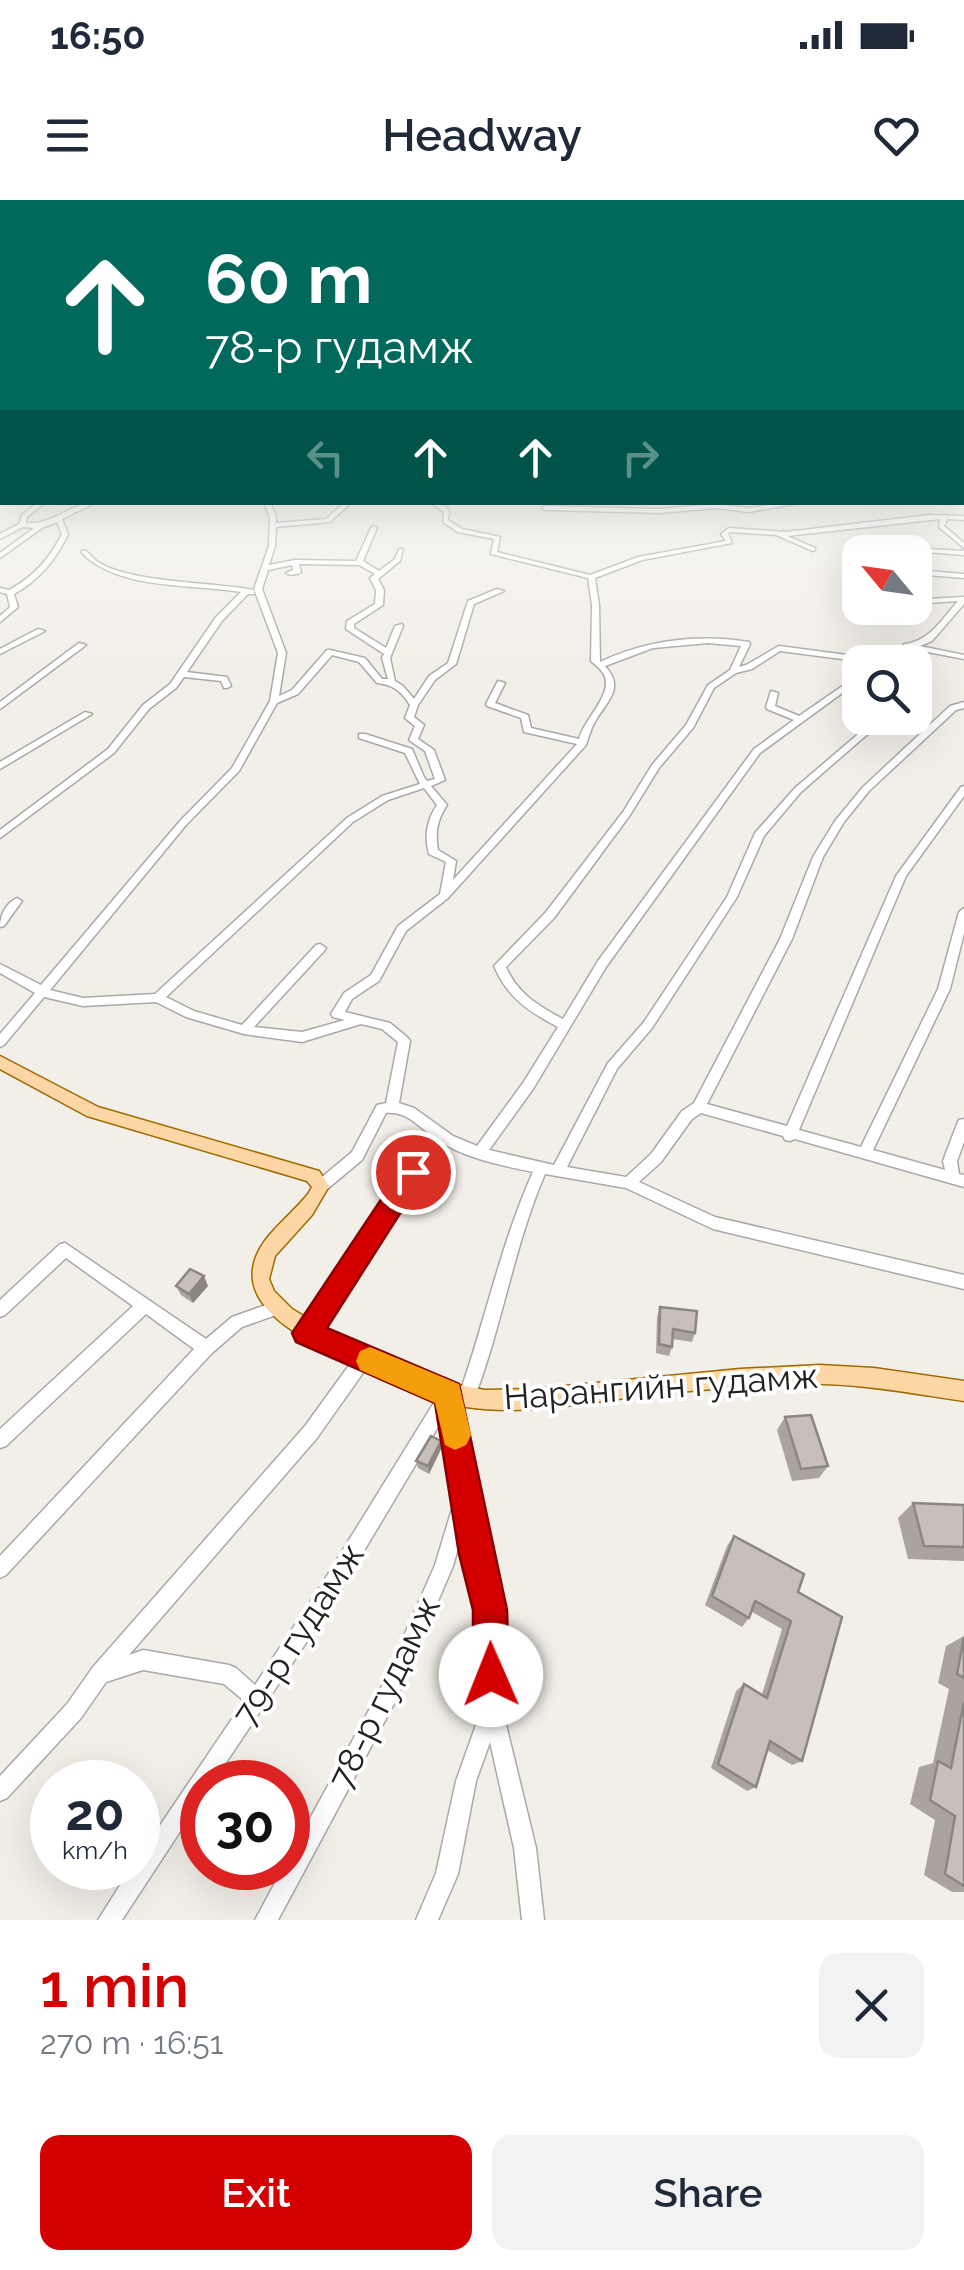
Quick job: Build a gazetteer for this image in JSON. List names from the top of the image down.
{
  "streets": {
    "main road": ["Нарангийн гудамж"],
    "street": ["79-р гудамж", "78-р гудамж"]
  },
  "crossings": [
    ["Нарангийн гудамж", "79-р гудамж"],
    ["Нарангийн гудамж", "78-р гудамж"],
    ["79-р гудамж", "78-р гудамж"]
  ],
  "north": "top left",
  "page": {
    "status": "16:50",
    "header": "Headway",
    "turn": ["60 m", "78-р гудамж"],
    "speed": "20 km/h",
    "limit": "30",
    "heading": ["1 min", "270 m · 16:51"],
    "buttons": ["Exit", "Share"]
  }
}
